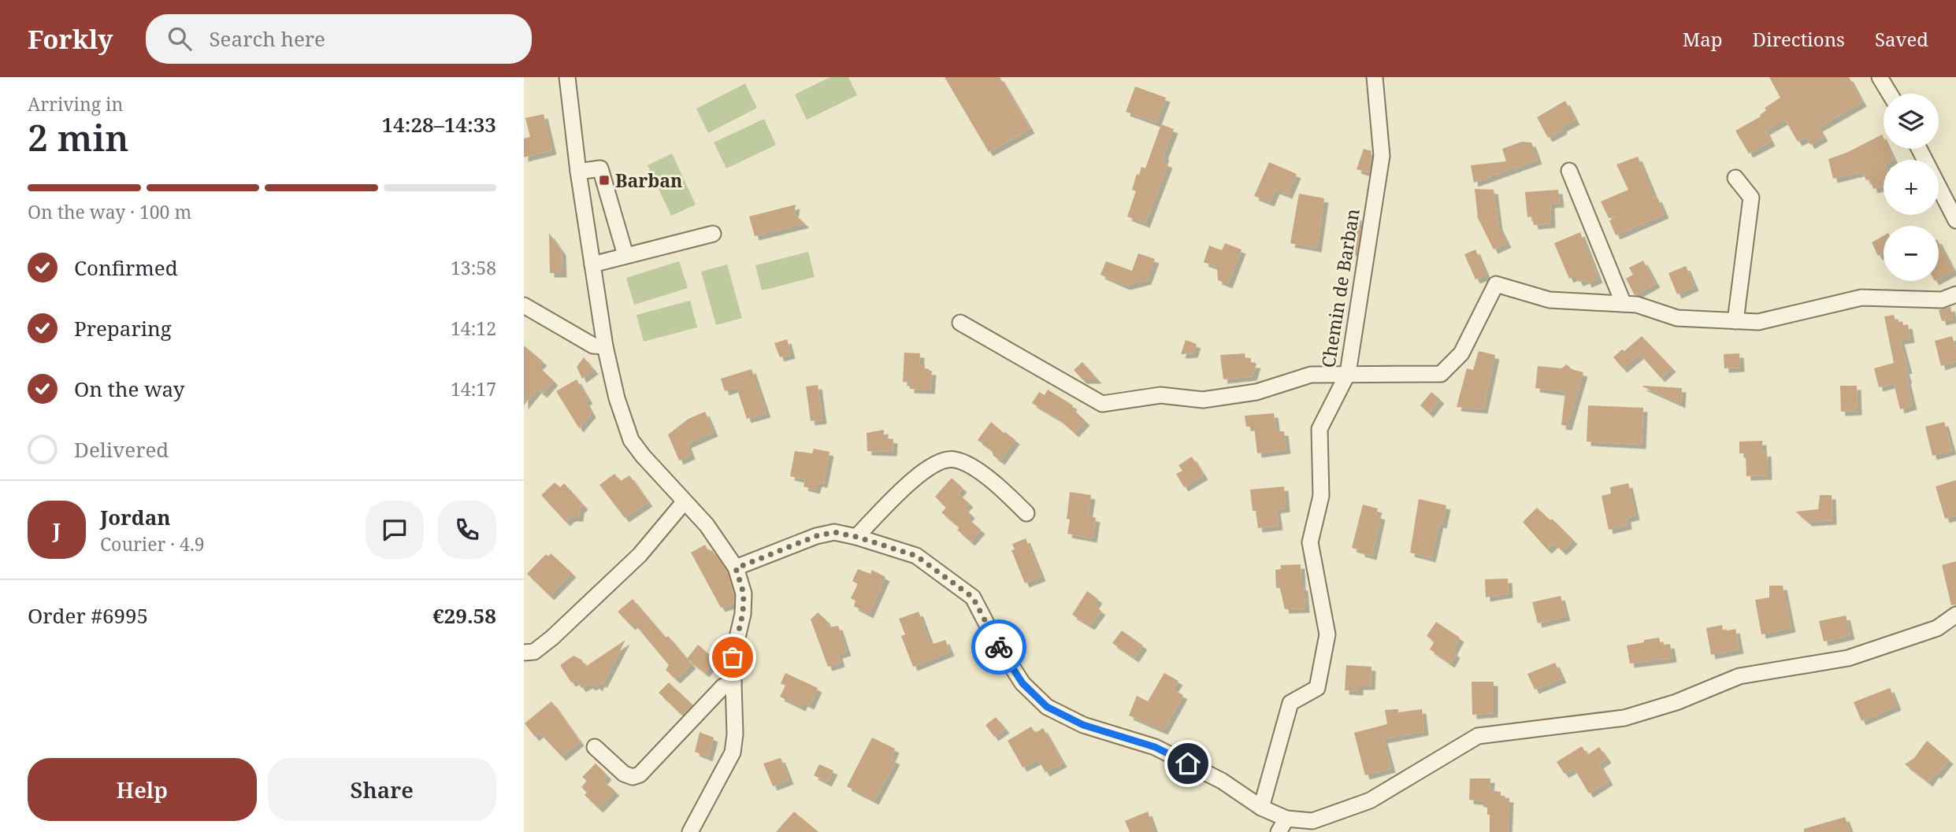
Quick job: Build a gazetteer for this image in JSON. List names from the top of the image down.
{
  "streets": {
    "street": ["Chemin de Barban"]
  },
  "places": {
    "transit": ["Barban"]
  },
  "page": {
    "header": "Forkly",
    "search": "Search here",
    "nav": ["Map", "Directions", "Saved"],
    "heading": ["2 min", "Arriving in", "14:28–14:33"],
    "panel": [
      "Jordan",
      "Courier · 4.9",
      "Order #6995",
      "€29.58"
    ],
    "map_buttons": ["+", "−"],
    "bar": "On the way · 100 m",
    "list": [
      ["Confirmed", "13:58"],
      ["Preparing", "14:12"],
      ["On the way", "14:17"],
      "Delivered"
    ],
    "round": "J",
    "buttons": ["Help", "Share"]
  }
}
